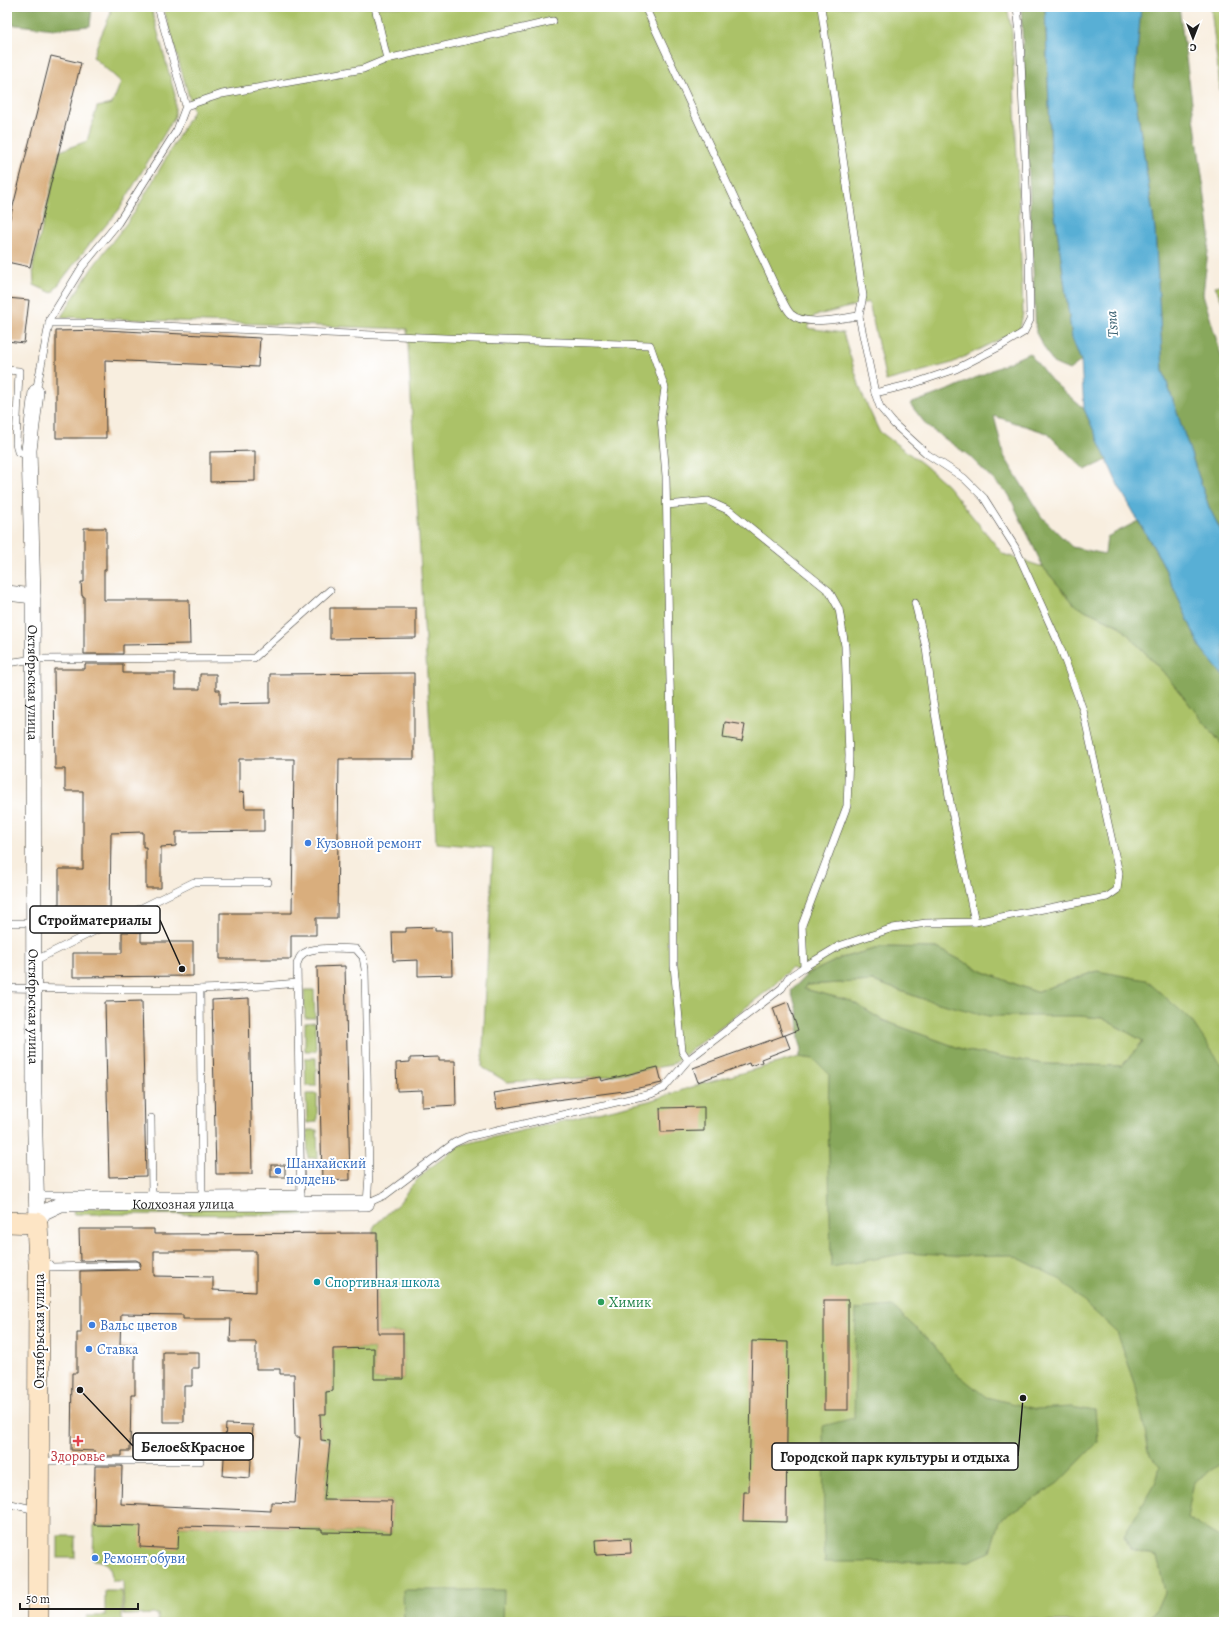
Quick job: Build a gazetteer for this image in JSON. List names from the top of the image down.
{
  "streets": {
    "street": ["Октябрьская улица", "Колхозная улица"]
  },
  "crossings": [
    ["Октябрьская улица", "Колхозная улица"]
  ],
  "water": ["Tsna"],
  "places": {
    "other": [
      "Кузовной ремонт",
      "Стройматериалы",
      "Шанхайский полдень",
      "Спортивная школа",
      "Химик",
      "Вальс цветов",
      "Ставка",
      "Белое&Красное",
      "Городской парк культуры и отдыха",
      "Ремонт обуви"
    ],
    "health": ["Здоровье"]
  },
  "scale_bar": "50 m",
  "north": "bottom"
}
